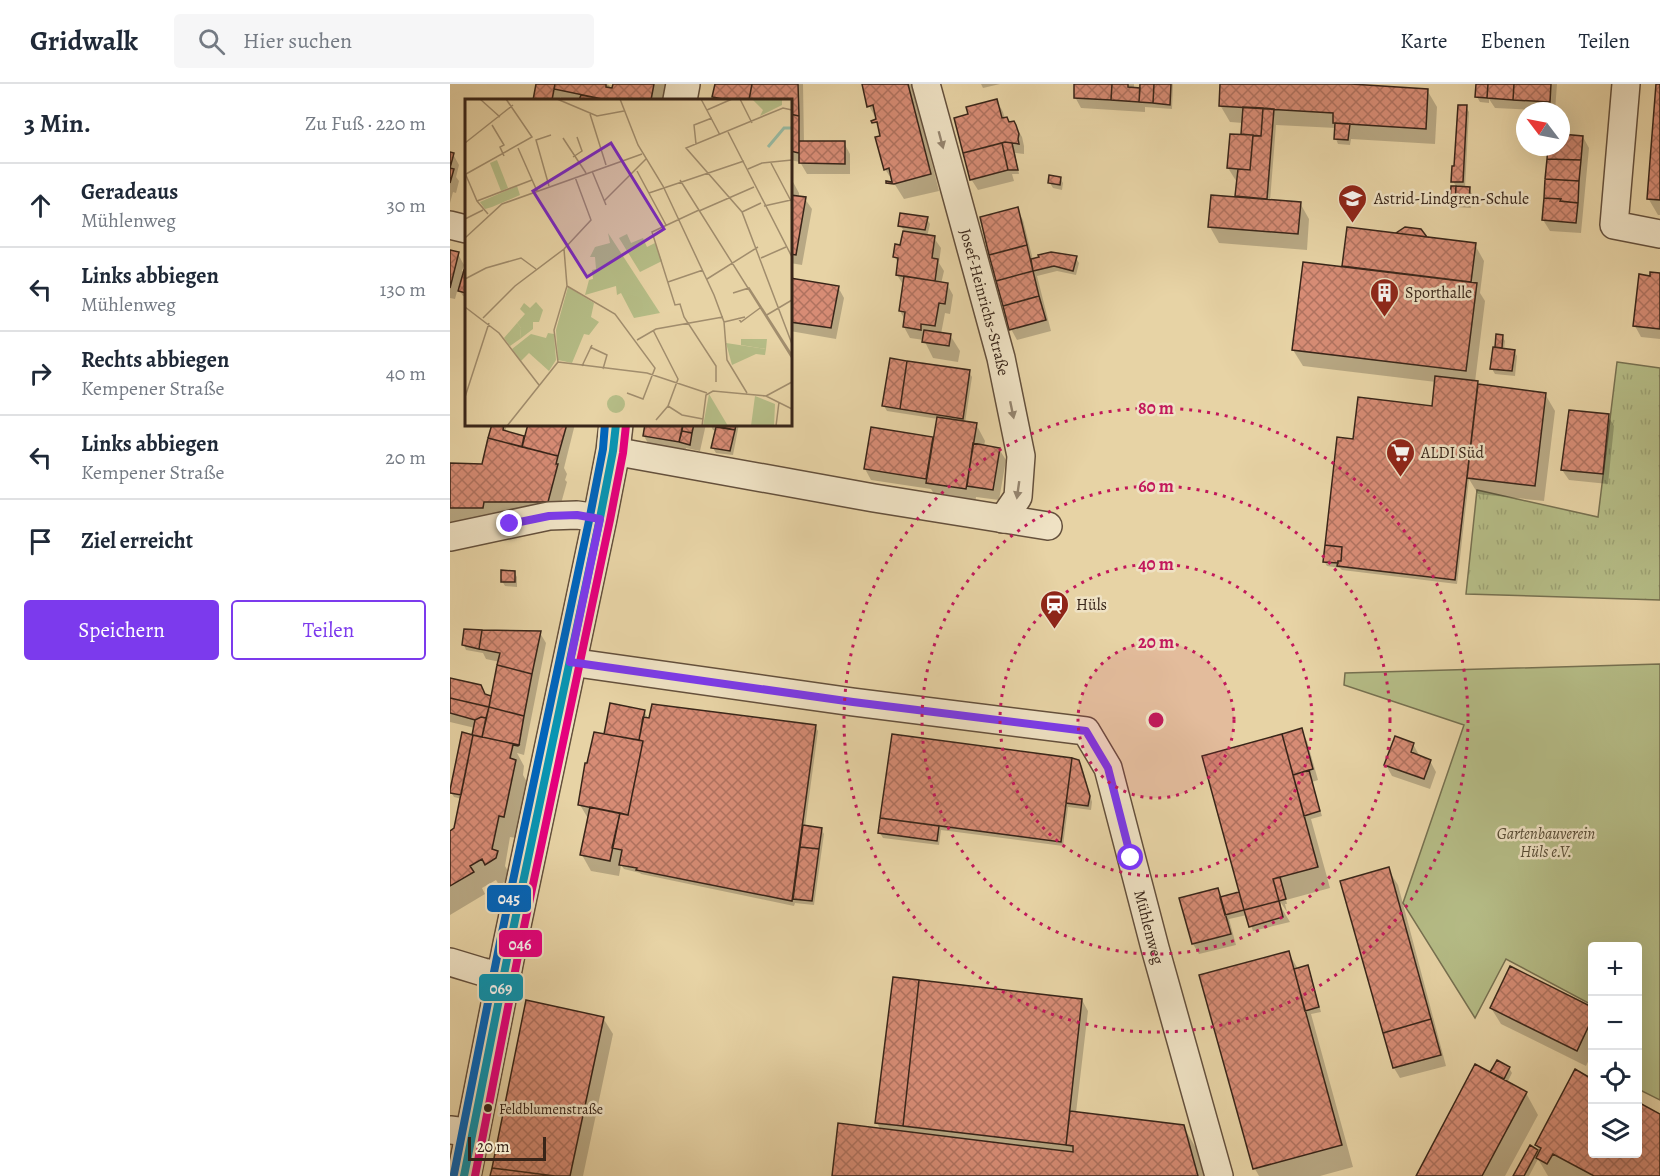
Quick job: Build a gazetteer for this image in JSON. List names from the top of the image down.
{
  "streets": {
    "street": ["Josef-Heinrichs-Straße", "Mühlenweg"]
  },
  "one_way": ["Josef-Heinrichs-Straße"],
  "parks": ["Gartenbauverein Hüls e.V."],
  "places": {
    "school or university": ["Astrid-Lindgren-Schule"],
    "building": ["Sporthalle"],
    "supermarket": ["ALDI Süd"],
    "station": ["Hüls"],
    "other": ["Feldblumenstraße"]
  },
  "lines": ["transit line 069", "transit line 046", "transit line 045"],
  "scale_bar": "20 m",
  "north": "top left",
  "page": {
    "header": "Gridwalk",
    "search": "Hier suchen",
    "nav": ["Karte", "Ebenen", "Teilen"],
    "heading": ["3 Min.", "Zu Fuß · 220 m"],
    "list": [
      ["Geradeaus", "Mühlenweg", "30 m"],
      ["Links abbiegen", "Mühlenweg", "130 m"],
      ["Rechts abbiegen", "Kempener Straße", "40 m"],
      ["Links abbiegen", "Kempener Straße", "20 m"],
      "Ziel erreicht"
    ],
    "buttons": ["Speichern", "Teilen"],
    "map_buttons": ["+", "−"],
    "scale": "20 m"
  },
  "rings": [
    "80 m",
    "60 m",
    "40 m",
    "20 m"
  ]
}
